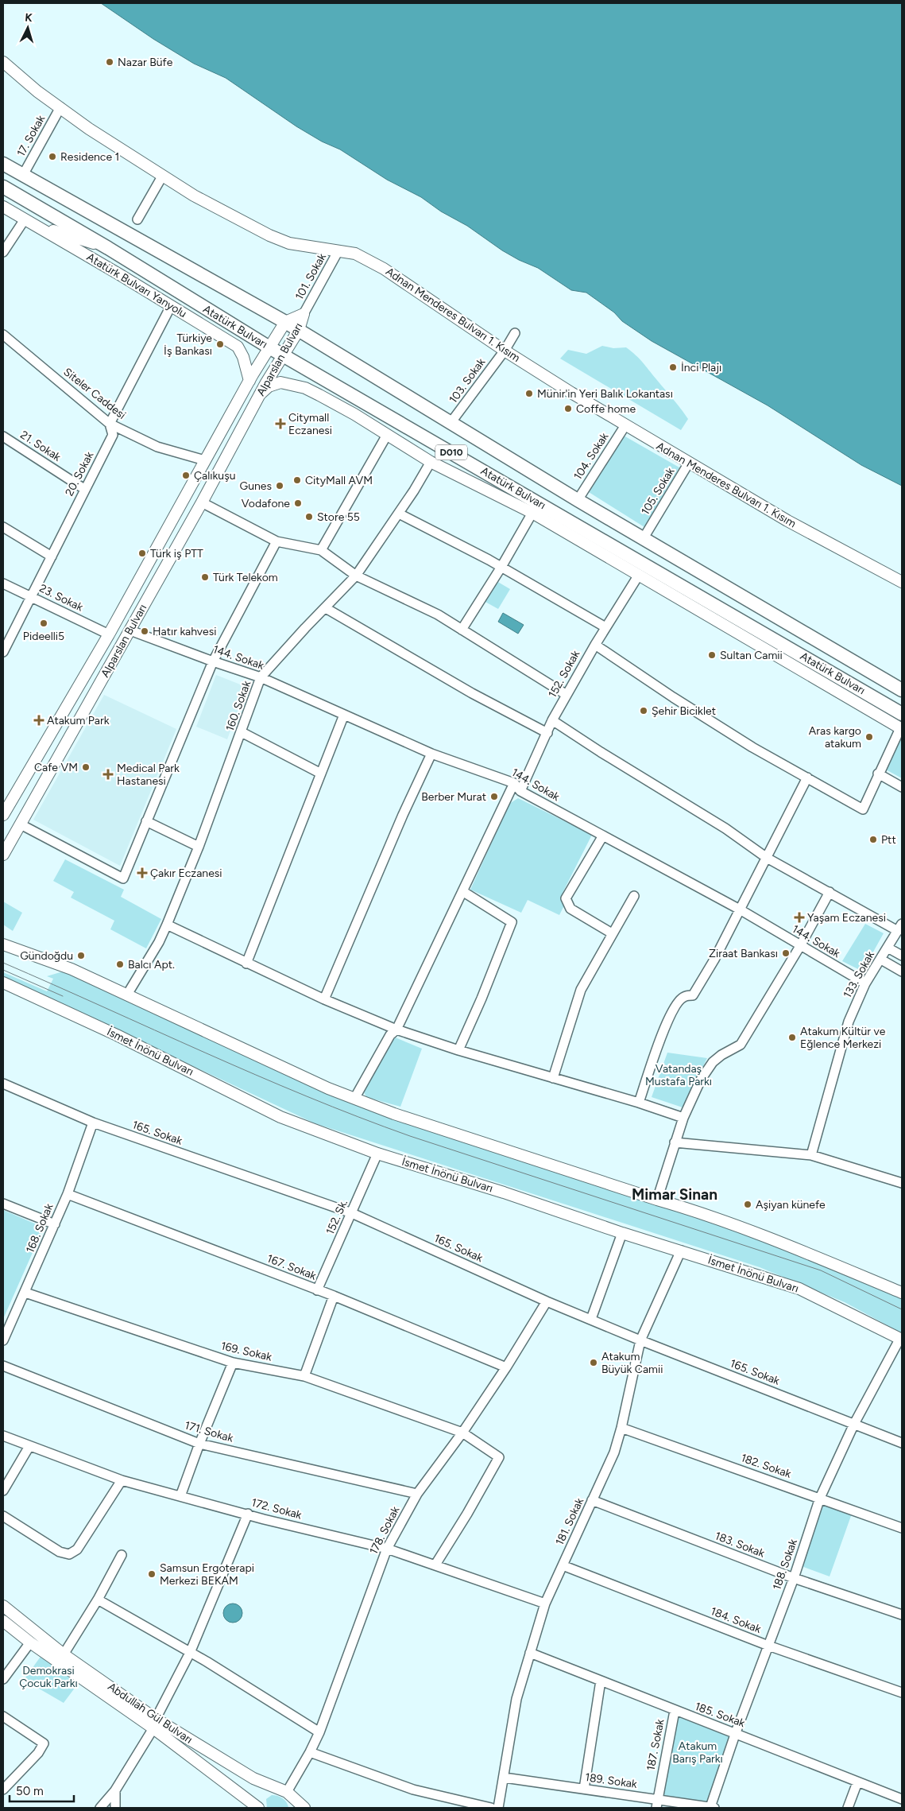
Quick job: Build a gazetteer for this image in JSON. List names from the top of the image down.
{
  "streets": {
    "highway": ["Atatürk Bulvarı", "D010"],
    "main road": [
      "Atatürk Bulvarı Yanyolu",
      "Adnan Menderes Bulvarı 1. Kısım",
      "Alparslan Bulvarı",
      "İsmet İnönü Bulvarı",
      "Abdullah Gül Bulvarı"
    ],
    "street": [
      "17. Sokak",
      "101. Sokak",
      "103. Sokak",
      "Siteler Caddesi",
      "21. Sokak",
      "104. Sokak",
      "20. Sokak",
      "105. Sokak",
      "23. Sokak",
      "144. Sokak",
      "152. Sokak",
      "160. Sokak",
      "133. Sokak",
      "165. Sokak",
      "152. Sk.",
      "168. Sokak",
      "167. Sokak",
      "169. Sokak",
      "171. Sokak",
      "182. Sokak",
      "172. Sokak",
      "181. Sokak",
      "178. Sokak",
      "183. Sokak",
      "188. Sokak",
      "184. Sokak",
      "185. Sokak",
      "187. Sokak",
      "189. Sokak"
    ]
  },
  "crossings": [
    ["17. Sokak", "Adnan Menderes Bulvarı 1. Kısım"],
    ["17. Sokak", "Atatürk Bulvarı"],
    ["101. Sokak", "Adnan Menderes Bulvarı 1. Kısım"],
    ["101. Sokak", "Alparslan Bulvarı"],
    ["Atatürk Bulvarı Yanyolu", "Alparslan Bulvarı"],
    ["Atatürk Bulvarı Yanyolu", "20. Sokak"],
    ["Adnan Menderes Bulvarı 1. Kısım", "103. Sokak"],
    ["Adnan Menderes Bulvarı 1. Kısım", "104. Sokak"],
    ["Adnan Menderes Bulvarı 1. Kısım", "105. Sokak"],
    ["Atatürk Bulvarı", "Alparslan Bulvarı"],
    ["Atatürk Bulvarı", "103. Sokak"],
    ["Atatürk Bulvarı", "104. Sokak"],
    ["Atatürk Bulvarı", "152. Sokak"],
    ["Atatürk Bulvarı", "160. Sokak"],
    ["Alparslan Bulvarı", "Siteler Caddesi"],
    ["Alparslan Bulvarı", "23. Sokak"],
    ["Alparslan Bulvarı", "144. Sokak"],
    ["Siteler Caddesi", "20. Sokak"],
    ["21. Sokak", "20. Sokak"],
    ["20. Sokak", "23. Sokak"],
    ["144. Sokak", "152. Sokak"],
    ["144. Sokak", "160. Sokak"],
    ["144. Sokak", "133. Sokak"],
    ["İsmet İnönü Bulvarı", "152. Sk."],
    ["İsmet İnönü Bulvarı", "181. Sokak"],
    ["İsmet İnönü Bulvarı", "188. Sokak"],
    ["165. Sokak", "152. Sk."],
    ["165. Sokak", "168. Sokak"],
    ["165. Sokak", "181. Sokak"],
    ["165. Sokak", "178. Sokak"],
    ["165. Sokak", "188. Sokak"],
    ["152. Sk.", "167. Sokak"],
    ["168. Sokak", "167. Sokak"],
    ["168. Sokak", "169. Sokak"],
    ["167. Sokak", "178. Sokak"],
    ["169. Sokak", "172. Sokak"],
    ["169. Sokak", "178. Sokak"],
    ["171. Sokak", "178. Sokak"],
    ["182. Sokak", "181. Sokak"],
    ["182. Sokak", "188. Sokak"],
    ["172. Sokak", "181. Sokak"],
    ["172. Sokak", "178. Sokak"],
    ["181. Sokak", "183. Sokak"],
    ["181. Sokak", "184. Sokak"],
    ["181. Sokak", "185. Sokak"],
    ["181. Sokak", "189. Sokak"],
    ["178. Sokak", "Abdullah Gül Bulvarı"],
    ["183. Sokak", "188. Sokak"],
    ["188. Sokak", "184. Sokak"],
    ["188. Sokak", "185. Sokak"],
    ["188. Sokak", "189. Sokak"],
    ["185. Sokak", "187. Sokak"],
    ["187. Sokak", "189. Sokak"]
  ],
  "districts": ["Mimar Sinan"],
  "parks": ["Vatandaş Mustafa Parkı", "Demokrasi Çocuk Parkı", "Atakum Barış Parkı"],
  "places": {
    "other": [
      "Nazar Büfe",
      "Residence 1",
      "Türkiye İş Bankası",
      "İnci Plajı",
      "Münir'in Yeri Balık Lokantası",
      "Coffe home",
      "Çalıkuşu",
      "CityMall AVM",
      "Gunes",
      "Vodafone",
      "Store 55",
      "Türk iş PTT",
      "Türk Telekom",
      "Pideelli5",
      "Hatır kahvesi",
      "Sultan Camii",
      "Şehir Biciklet",
      "Aras kargo atakum",
      "Cafe VM",
      "Berber Murat",
      "Ptt",
      "Ziraat Bankası",
      "Gündoğdu",
      "Balcı Apt.",
      "Atakum Kültür ve Eğlence Merkezi",
      "Aşiyan künefe",
      "Atakum Büyük Camii",
      "Samsun Ergoterapi Merkezi BEKAM"
    ],
    "health": [
      "Citymall Eczanesi",
      "Atakum Park",
      "Medical Park Hastanesi",
      "Çakır Eczanesi",
      "Yaşam Eczanesi"
    ]
  },
  "scale_bar": "50 m",
  "north": "top"
}
